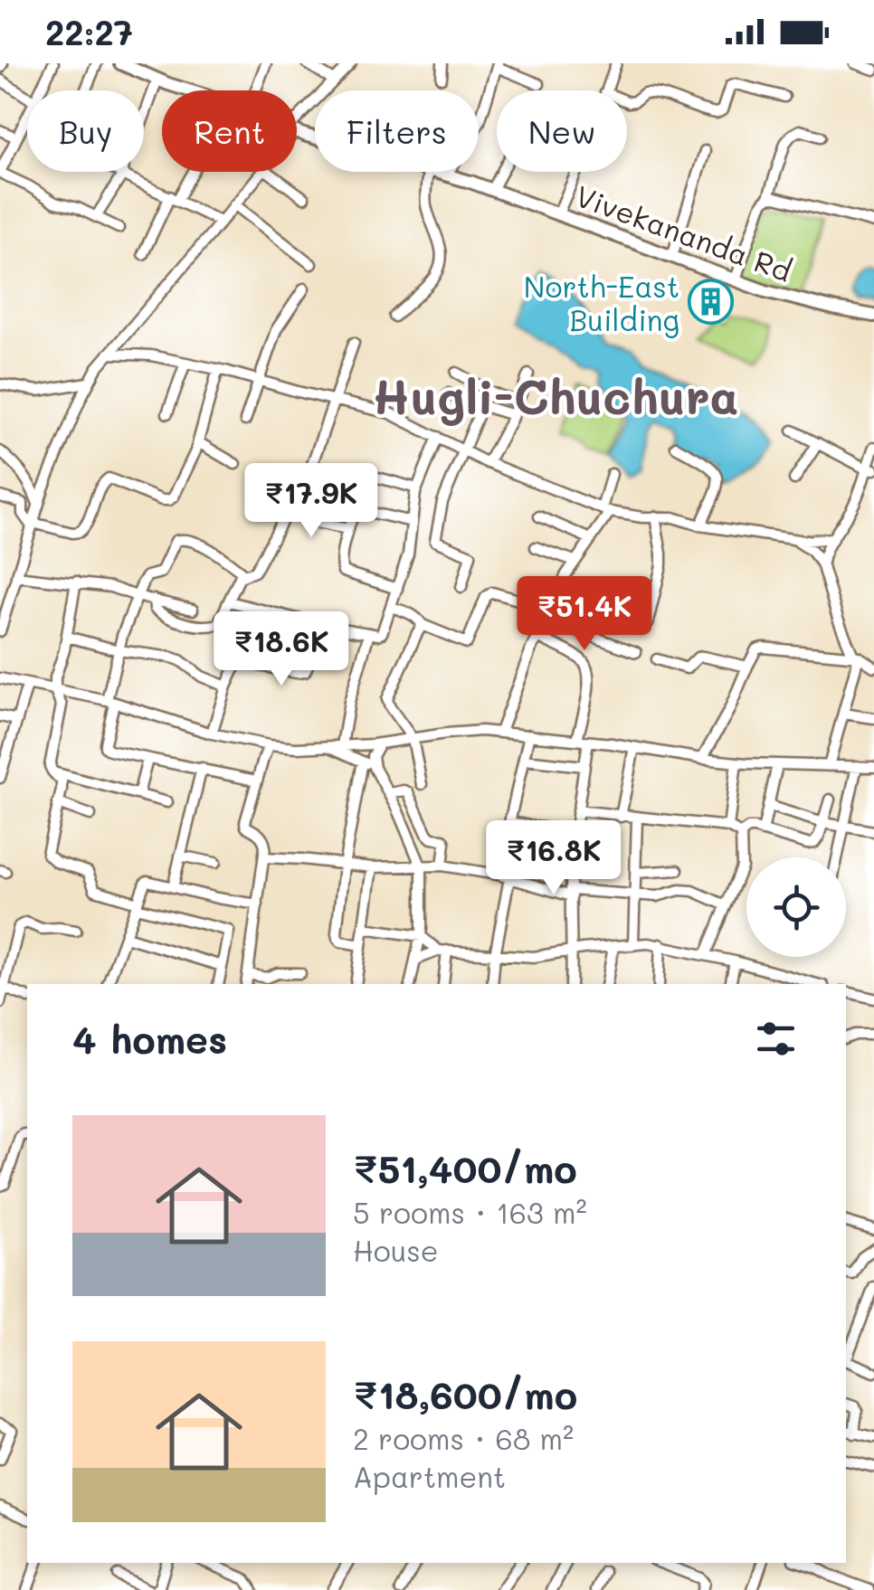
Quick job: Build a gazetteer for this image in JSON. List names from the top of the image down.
{
  "streets": {
    "street": ["Vivekananda Rd"]
  },
  "districts": ["Hugli-Chuchura"],
  "places": {
    "building": ["North-East Building"]
  },
  "page": {
    "status": "22:27",
    "chip": [
      "Buy",
      "Rent",
      "Filters",
      "New"
    ],
    "price": [
      "₹17.9K",
      "₹51.4K",
      "₹18.6K",
      "₹16.8K"
    ],
    "heading": "4 homes",
    "list": [
      {
        "name": "₹51,400/mo",
        "note": "5 rooms · 163 m² · House"
      },
      {
        "name": "₹18,600/mo",
        "note": "2 rooms · 68 m² · Apartment"
      }
    ]
  }
}
